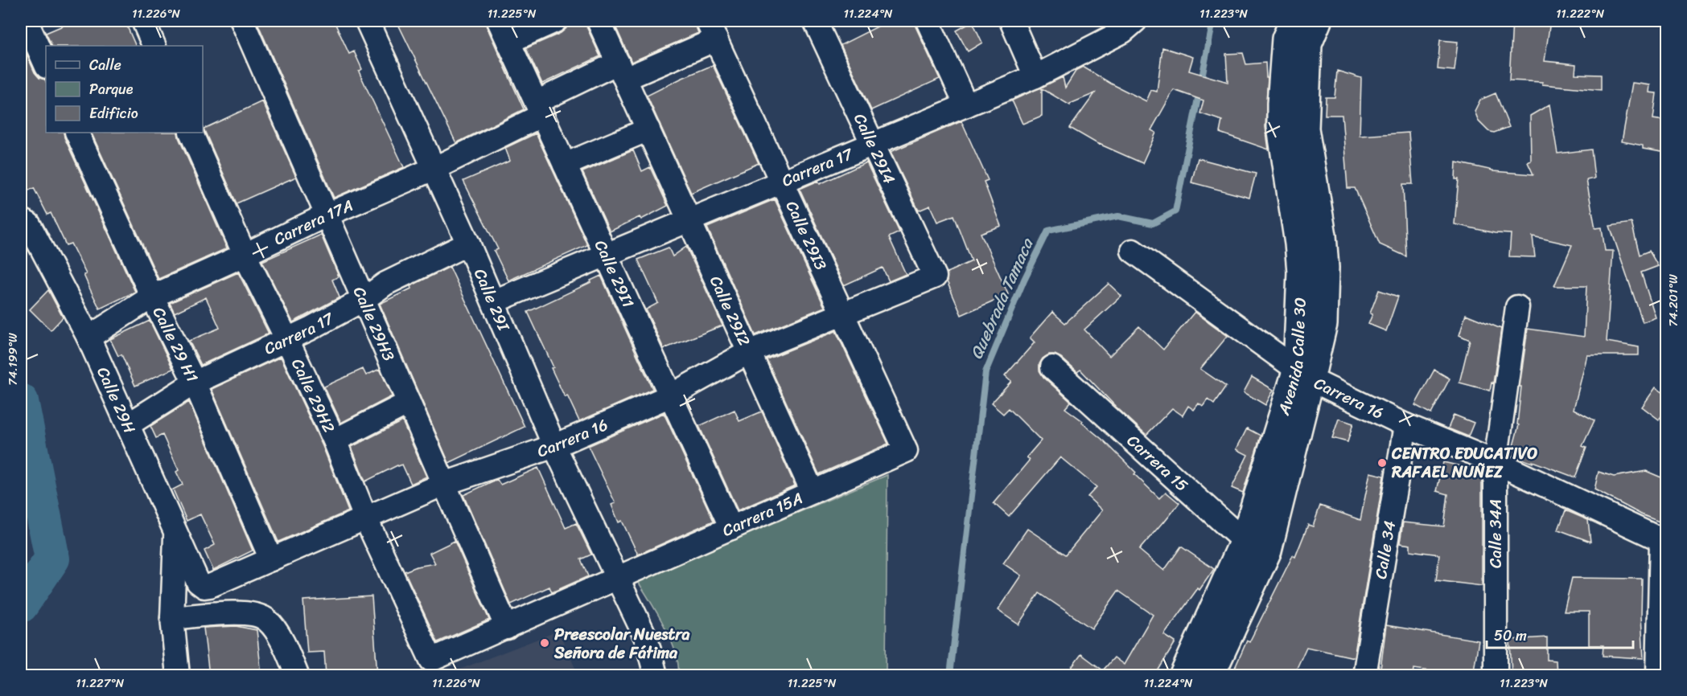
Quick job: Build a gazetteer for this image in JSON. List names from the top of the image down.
{
  "streets": {
    "main road": ["Avenida Calle 30"],
    "street": [
      "Calle 29I4",
      "Carrera 17",
      "Carrera 17A",
      "Calle 29I3",
      "Calle 29I1",
      "Calle 29I",
      "Calle 29I2",
      "Calle 29H3",
      "Calle 29 H1",
      "Calle 29H2",
      "Carrera 16",
      "Calle 29H",
      "Carrera 15",
      "Carrera 15A",
      "Calle 34A",
      "Calle 34"
    ]
  },
  "crossings": [
    ["Calle 29I4", "Carrera 17"],
    ["Calle 29I4", "Carrera 16"],
    ["Carrera 17", "Calle 29I3"],
    ["Carrera 17", "Calle 29I1"],
    ["Carrera 17", "Calle 29I"],
    ["Carrera 17", "Calle 29I2"],
    ["Carrera 17", "Calle 29H3"],
    ["Carrera 17", "Calle 29 H1"],
    ["Carrera 17", "Calle 29H2"],
    ["Carrera 17", "Calle 29H"],
    ["Carrera 17A", "Calle 29I3"],
    ["Carrera 17A", "Calle 29I1"],
    ["Carrera 17A", "Calle 29I"],
    ["Carrera 17A", "Calle 29I2"],
    ["Carrera 17A", "Calle 29H3"],
    ["Carrera 17A", "Calle 29 H1"],
    ["Carrera 17A", "Calle 29H2"],
    ["Carrera 17A", "Calle 29H"],
    ["Calle 29I3", "Carrera 16"],
    ["Calle 29I3", "Carrera 15A"],
    ["Calle 29I1", "Carrera 16"],
    ["Calle 29I1", "Carrera 15A"],
    ["Calle 29I", "Carrera 16"],
    ["Calle 29I", "Carrera 15A"],
    ["Calle 29I2", "Carrera 16"],
    ["Calle 29I2", "Carrera 15A"],
    ["Calle 29H3", "Carrera 16"],
    ["Calle 29H3", "Carrera 15A"],
    ["Calle 29 H1", "Carrera 16"],
    ["Avenida Calle 30", "Carrera 16"],
    ["Avenida Calle 30", "Carrera 15"],
    ["Calle 29H2", "Carrera 16"],
    ["Calle 29H2", "Carrera 15A"],
    ["Carrera 16", "Calle 29H"],
    ["Carrera 16", "Calle 34A"],
    ["Carrera 16", "Calle 34"]
  ],
  "water": ["Quebrada Tamaca"],
  "places": ["CENTRO EDUCATIVO RAFAEL NUÑEZ", "Preescolar Nuestra Señora de Fátima"],
  "legend": ["Calle", "Parque", "Edificio"],
  "scale_bar": "50 m",
  "coordinates": [
    "11.226°N",
    "11.225°N",
    "11.224°N",
    "11.223°N",
    "11.222°N",
    "74.201°W",
    "74.199°W",
    "11.227°N"
  ]
}
